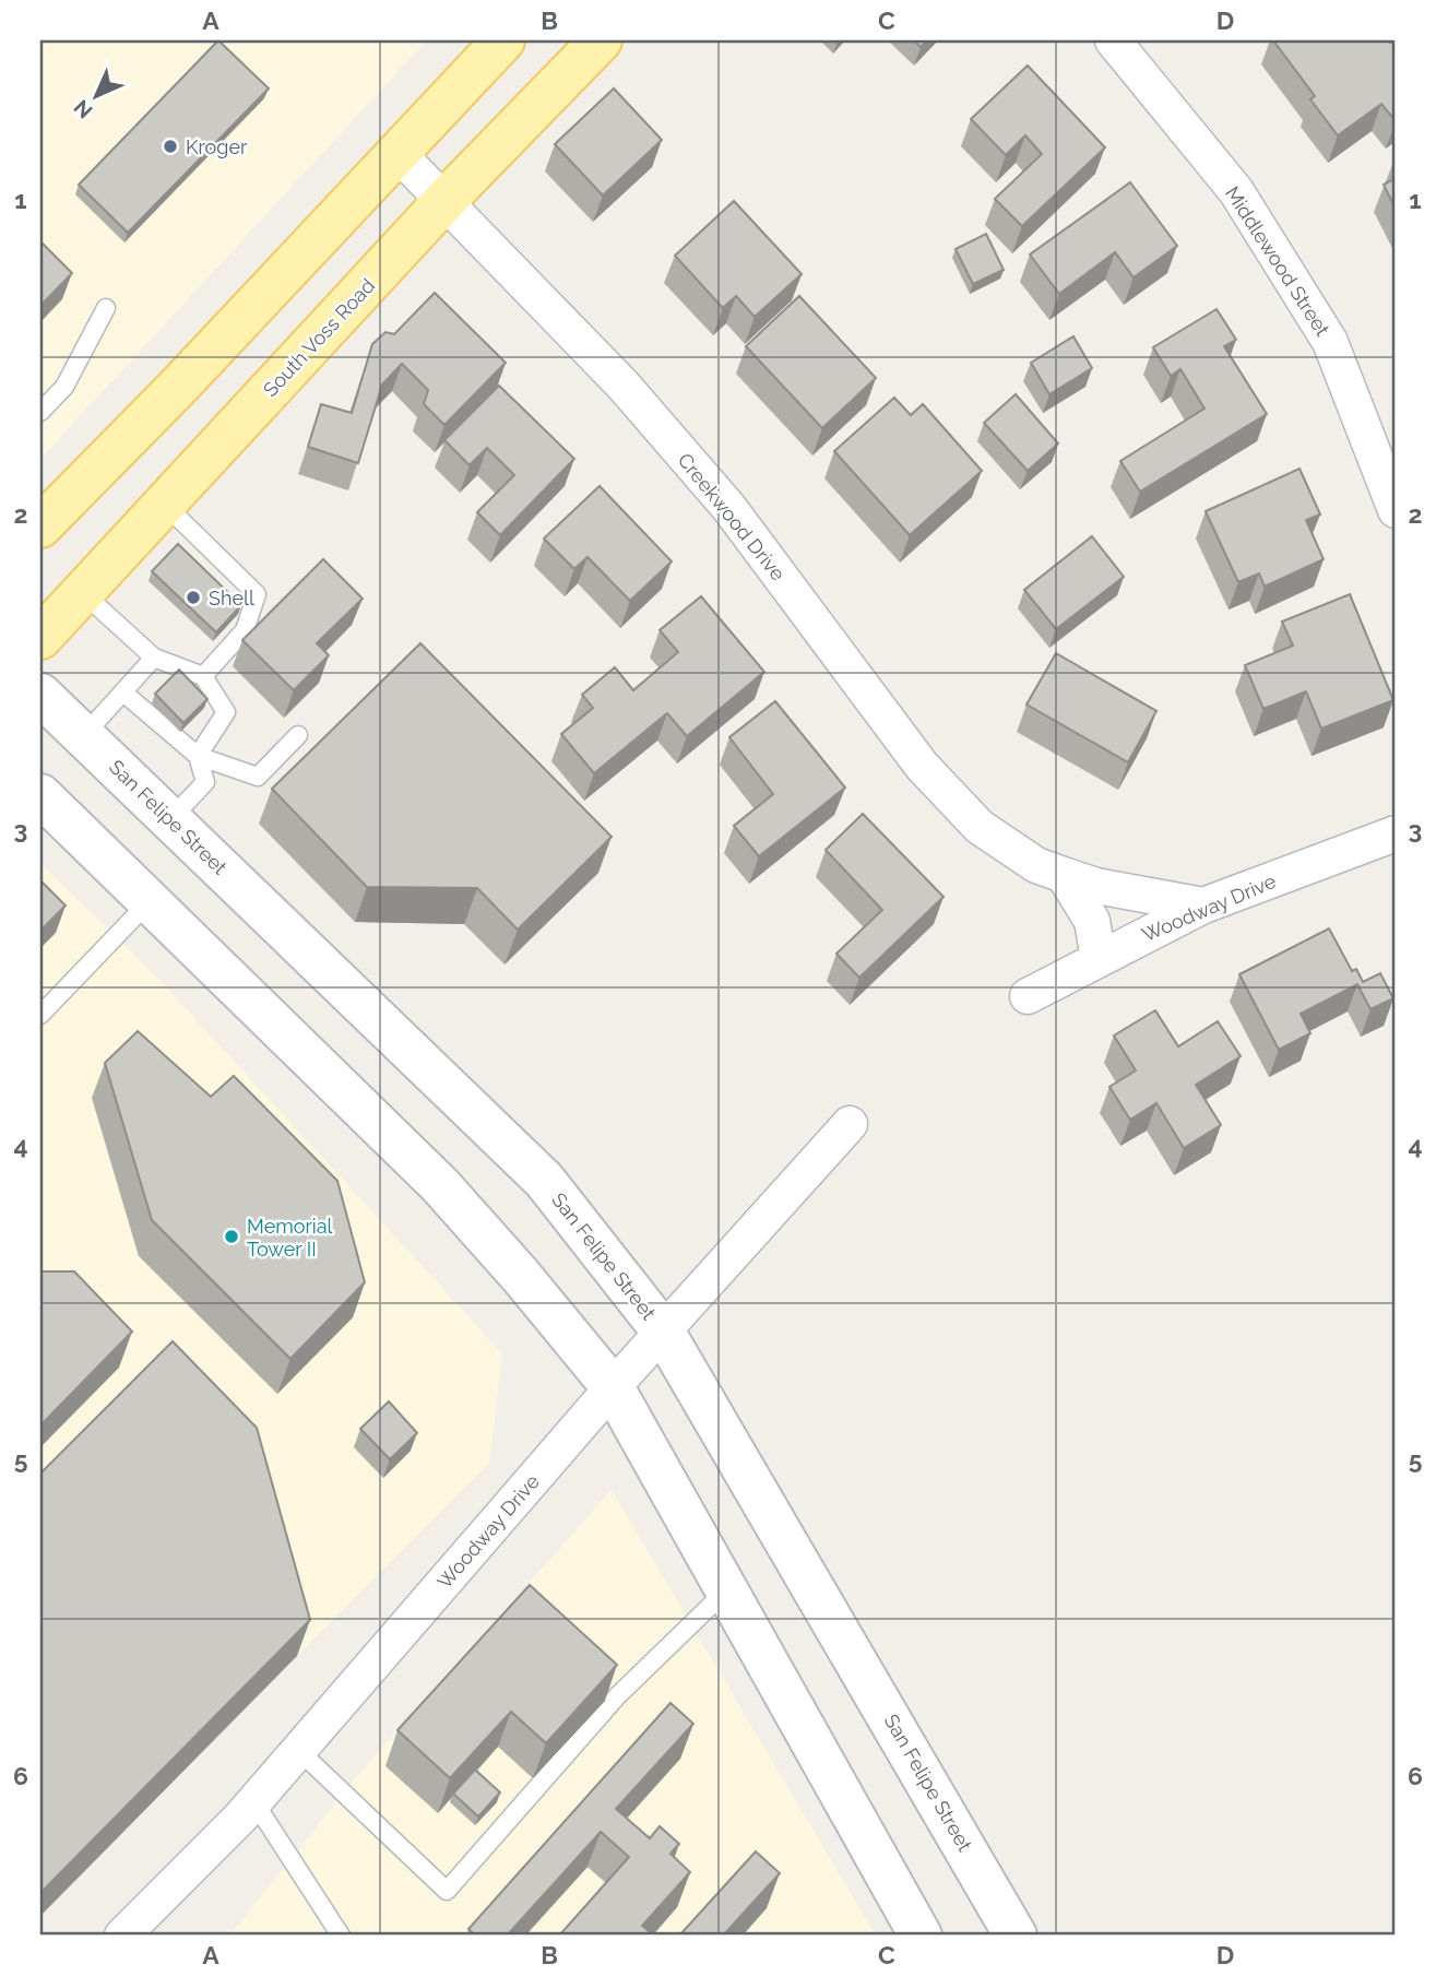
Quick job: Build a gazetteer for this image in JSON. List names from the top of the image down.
{
  "streets": {
    "main road": ["South Voss Road", "San Felipe Street"],
    "street": ["Middlewood Street", "Creekwood Drive", "Woodway Drive"]
  },
  "crossings": [
    ["South Voss Road", "Creekwood Drive"],
    ["Creekwood Drive", "Woodway Drive"],
    ["San Felipe Street", "Woodway Drive"]
  ],
  "places": ["Kroger", "Shell", "Memorial Tower II"],
  "north": "bottom left",
  "grid": {
    "columns": [
      "A",
      "B",
      "C",
      "D"
    ],
    "rows": [
      "1",
      "2",
      "3",
      "4",
      "5",
      "6"
    ]
  }
}
